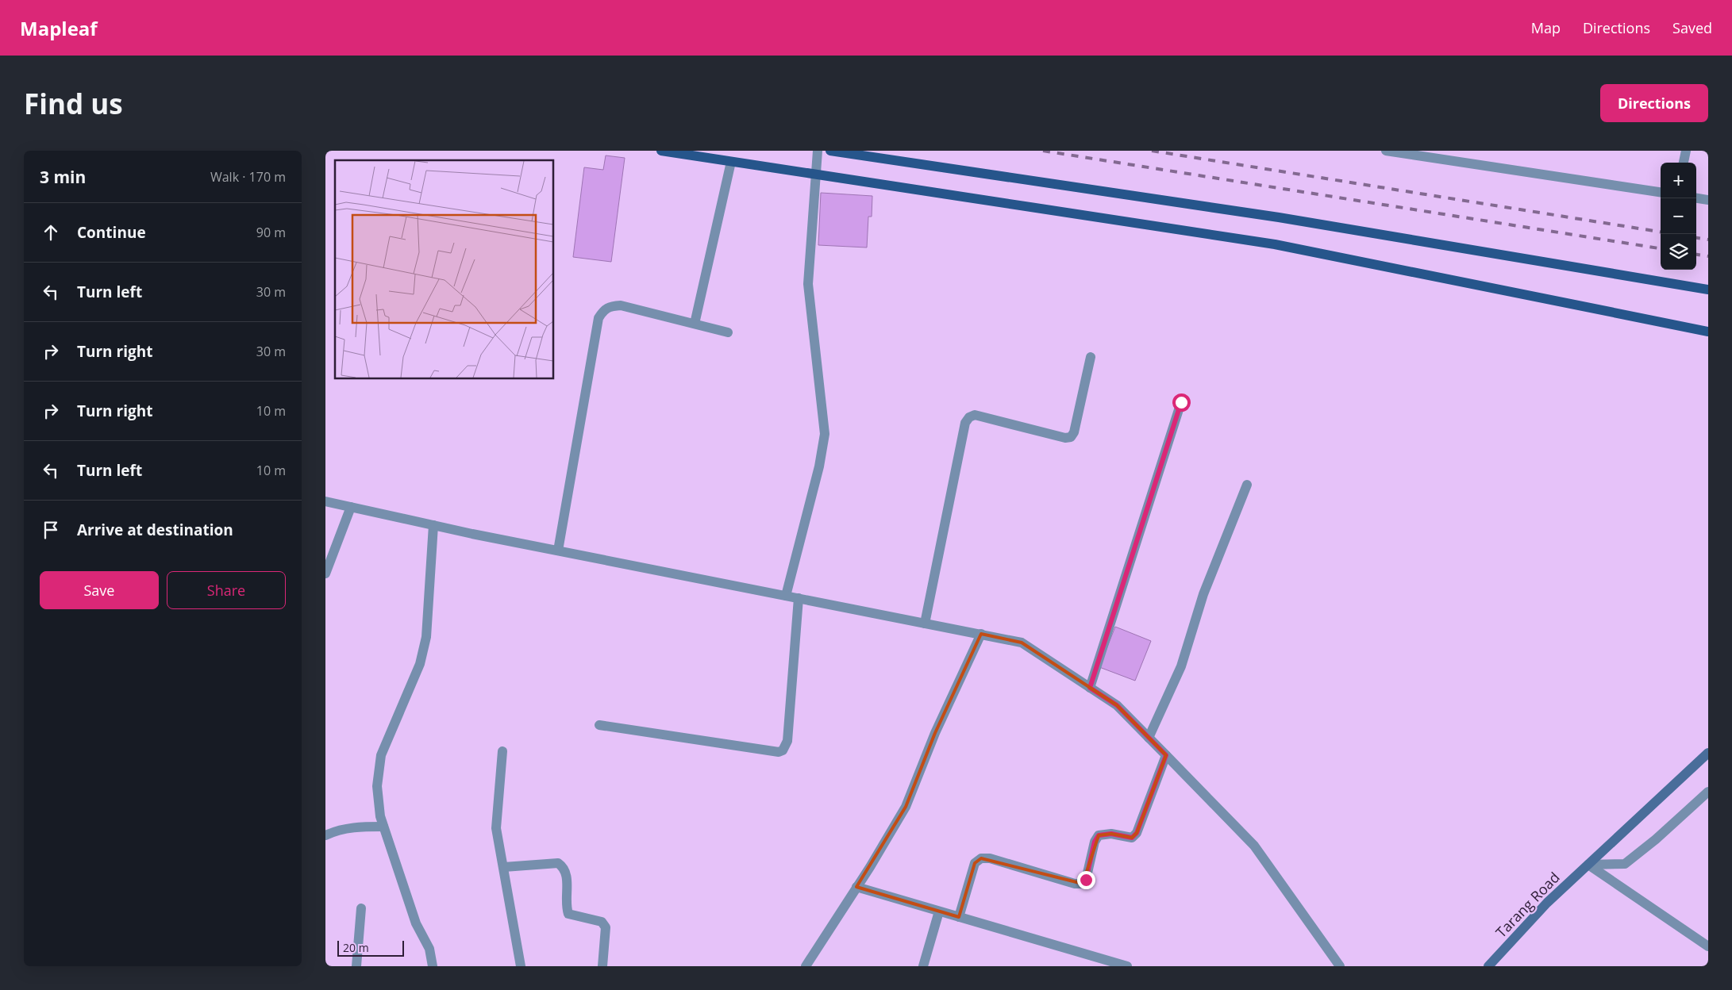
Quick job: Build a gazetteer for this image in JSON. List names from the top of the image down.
{
  "streets": {
    "main road": ["Tarang Road"]
  },
  "scale_bar": "20 m",
  "page": {
    "header": "Mapleaf",
    "nav": ["Map", "Directions", "Saved"],
    "buttons": [
      "Directions",
      ["Save", "Share"]
    ],
    "title": "Find us",
    "heading": ["3 min", "Walk · 170 m"],
    "map_buttons": ["+", "−"],
    "list": [
      ["Continue", "90 m"],
      ["Turn left", "30 m"],
      ["Turn right", "30 m"],
      ["Turn right", "10 m"],
      ["Turn left", "10 m"],
      "Arrive at destination"
    ],
    "scale": "20 m"
  }
}
